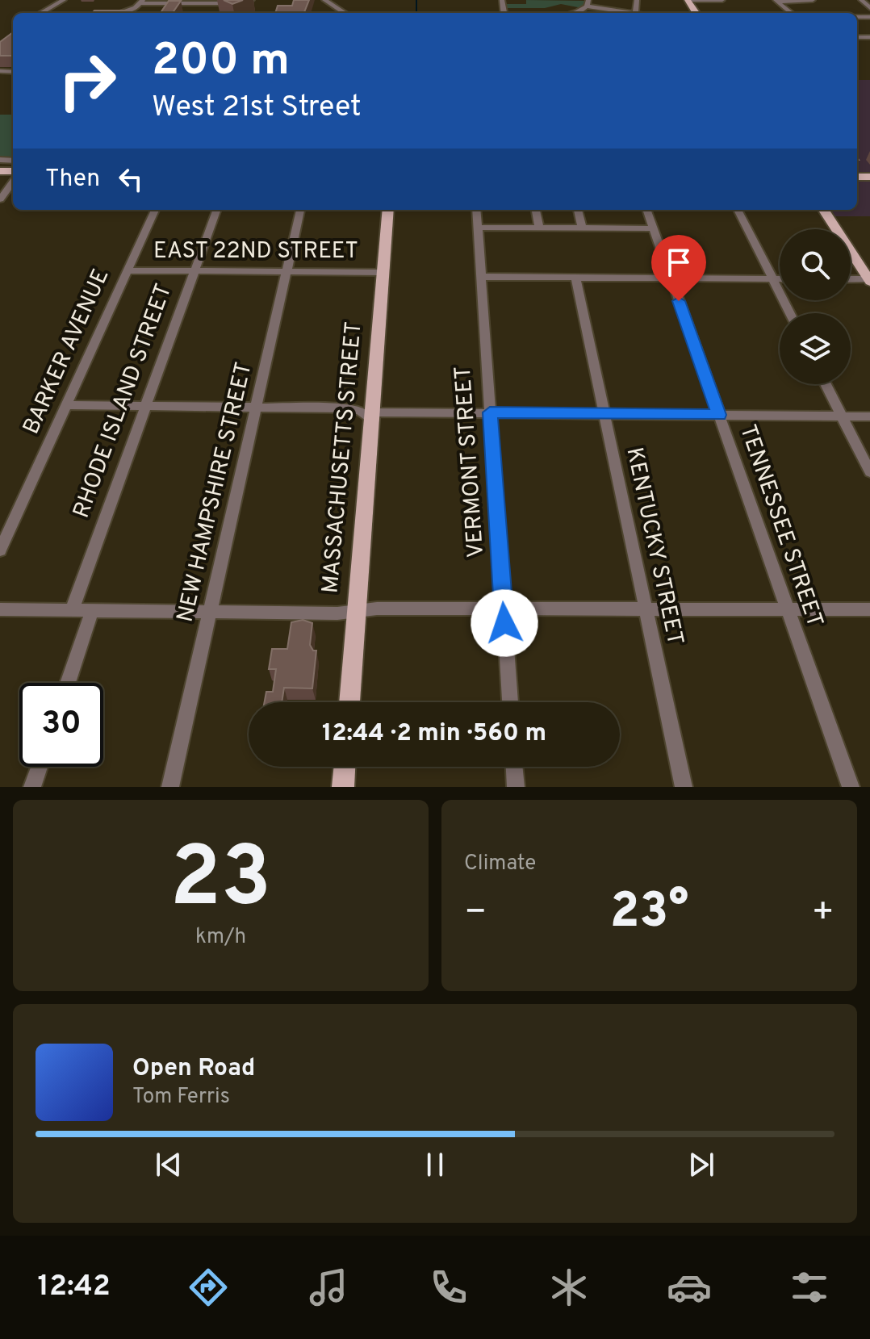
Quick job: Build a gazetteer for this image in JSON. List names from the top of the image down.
{
  "streets": {
    "main road": ["MASSACHUSETTS STREET"],
    "street": [
      "EAST 22ND STREET",
      "BARKER AVENUE",
      "RHODE ISLAND STREET",
      "VERMONT STREET",
      "NEW HAMPSHIRE STREET",
      "TENNESSEE STREET",
      "KENTUCKY STREET"
    ]
  },
  "crossings": [
    ["EAST 22ND STREET", "BARKER AVENUE"],
    ["EAST 22ND STREET", "RHODE ISLAND STREET"],
    ["EAST 22ND STREET", "MASSACHUSETTS STREET"],
    ["EAST 22ND STREET", "NEW HAMPSHIRE STREET"]
  ],
  "page": {
    "turn": ["200 m", "West 21st Street"],
    "then": "Then",
    "limit": "30",
    "trip": "12:44 · 2 min · 560 m",
    "tile": [
      ["23", "km/h"],
      "Climate"
    ],
    "heat": ["−", "23°", "+"],
    "song": ["Open Road", "Tom Ferris"],
    "tabs": "12:42"
  }
}
